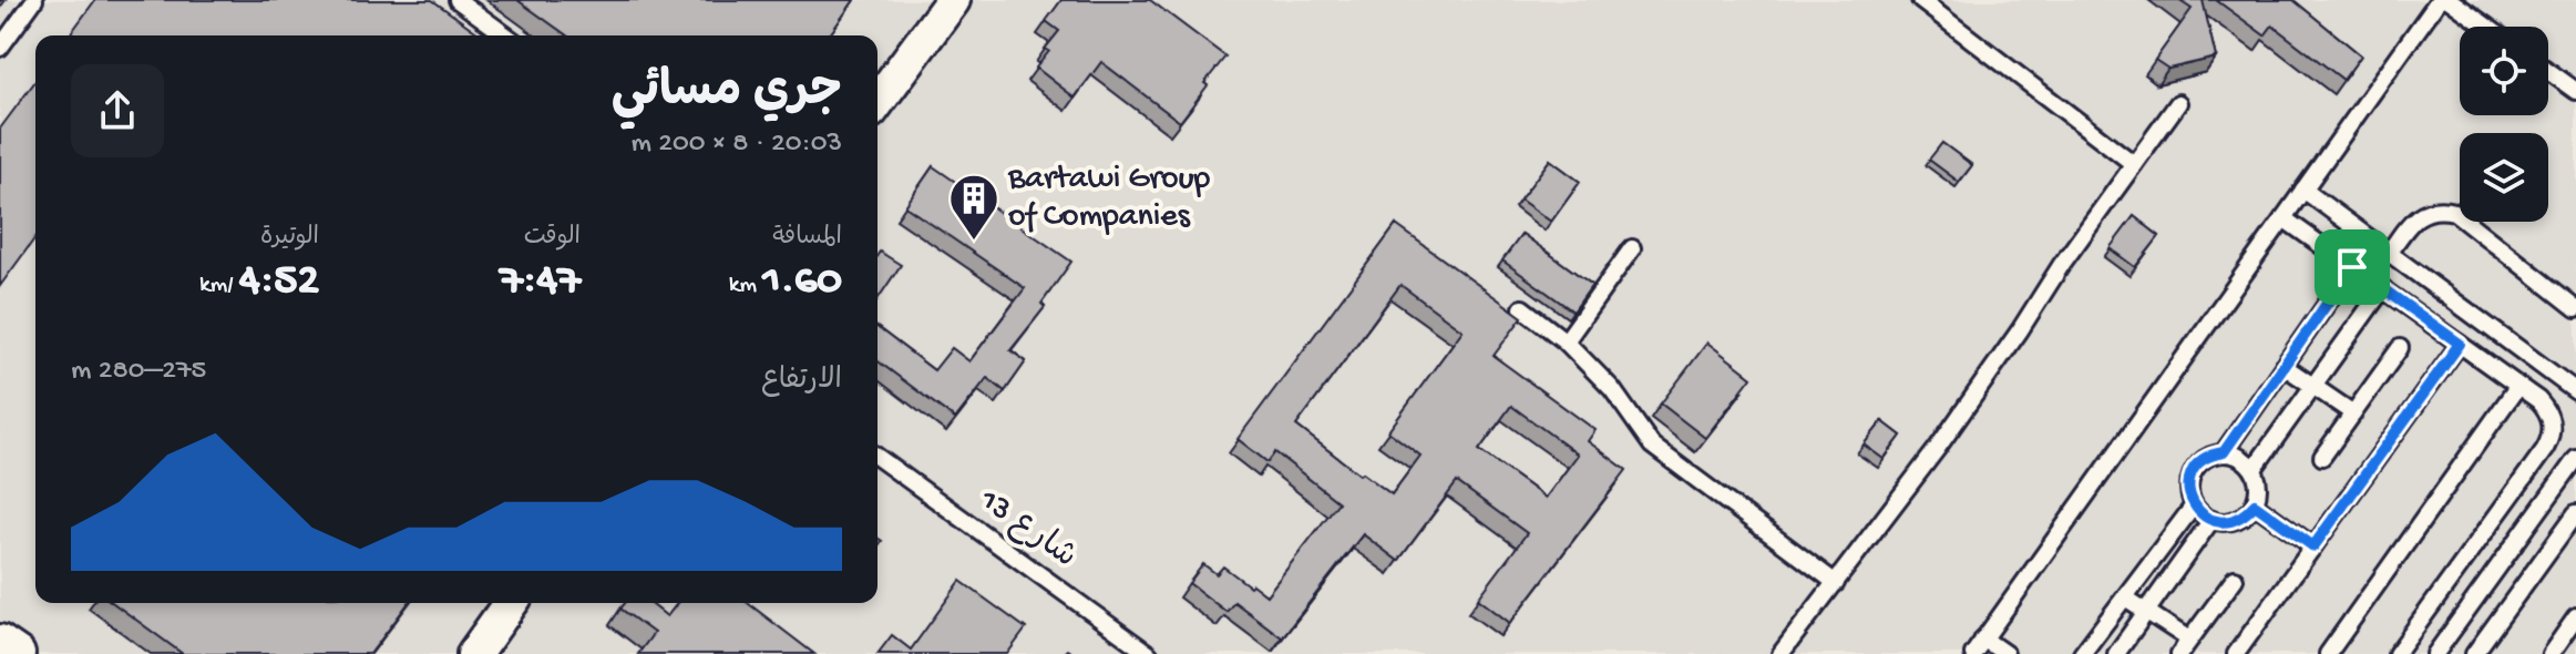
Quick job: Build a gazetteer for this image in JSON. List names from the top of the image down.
{
  "streets": {
    "lane": ["شارع 13"]
  },
  "places": {
    "building": ["Bartawi Group of Companies"]
  },
  "page": {
    "heading": ["جري مسائي", "20:03 · 8 × 200 m"],
    "stats": [
      ["المسافة", "1.60 km"],
      ["الوقت", "7:47"],
      ["الوتيرة", "4:52 /km"]
    ],
    "chart": ["الارتفاع", "275–280 m"]
  }
}
